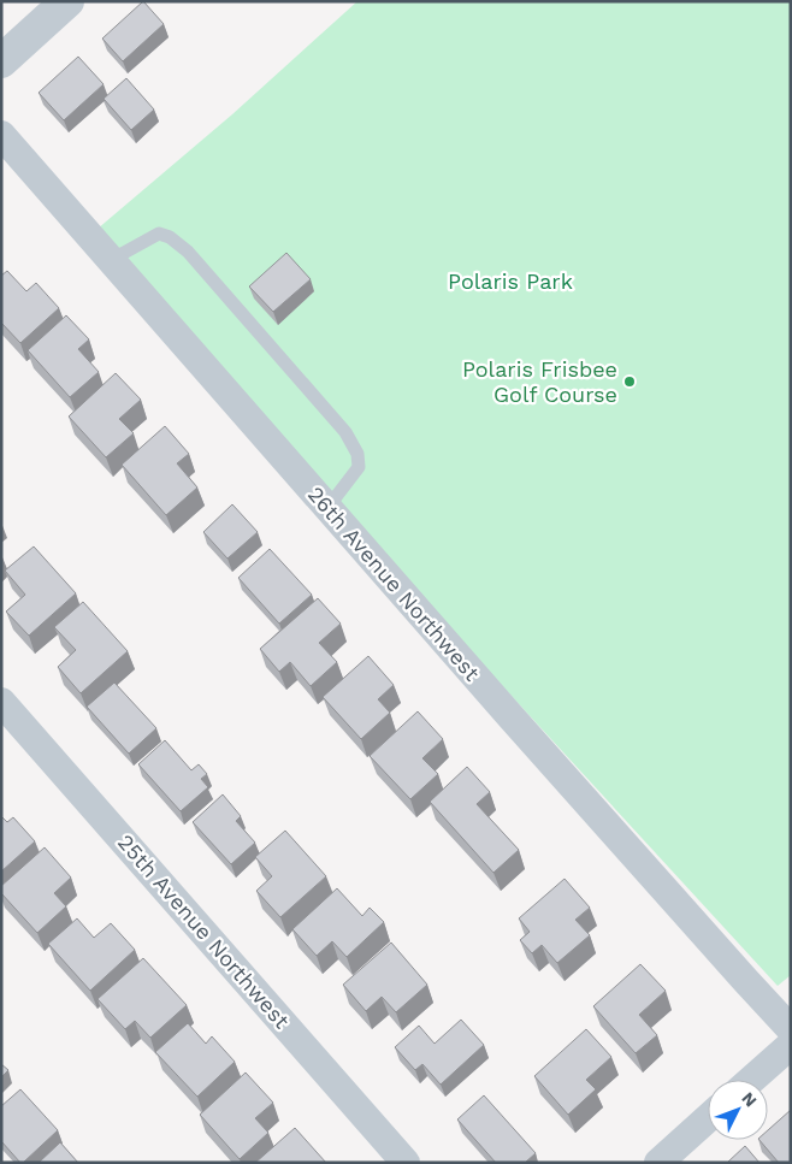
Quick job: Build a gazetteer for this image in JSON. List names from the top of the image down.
{
  "streets": {
    "street": ["26th Avenue Northwest", "25th Avenue Northwest"]
  },
  "parks": ["Polaris Park"],
  "places": ["Polaris Frisbee Golf Course"],
  "north": "top right"
}
